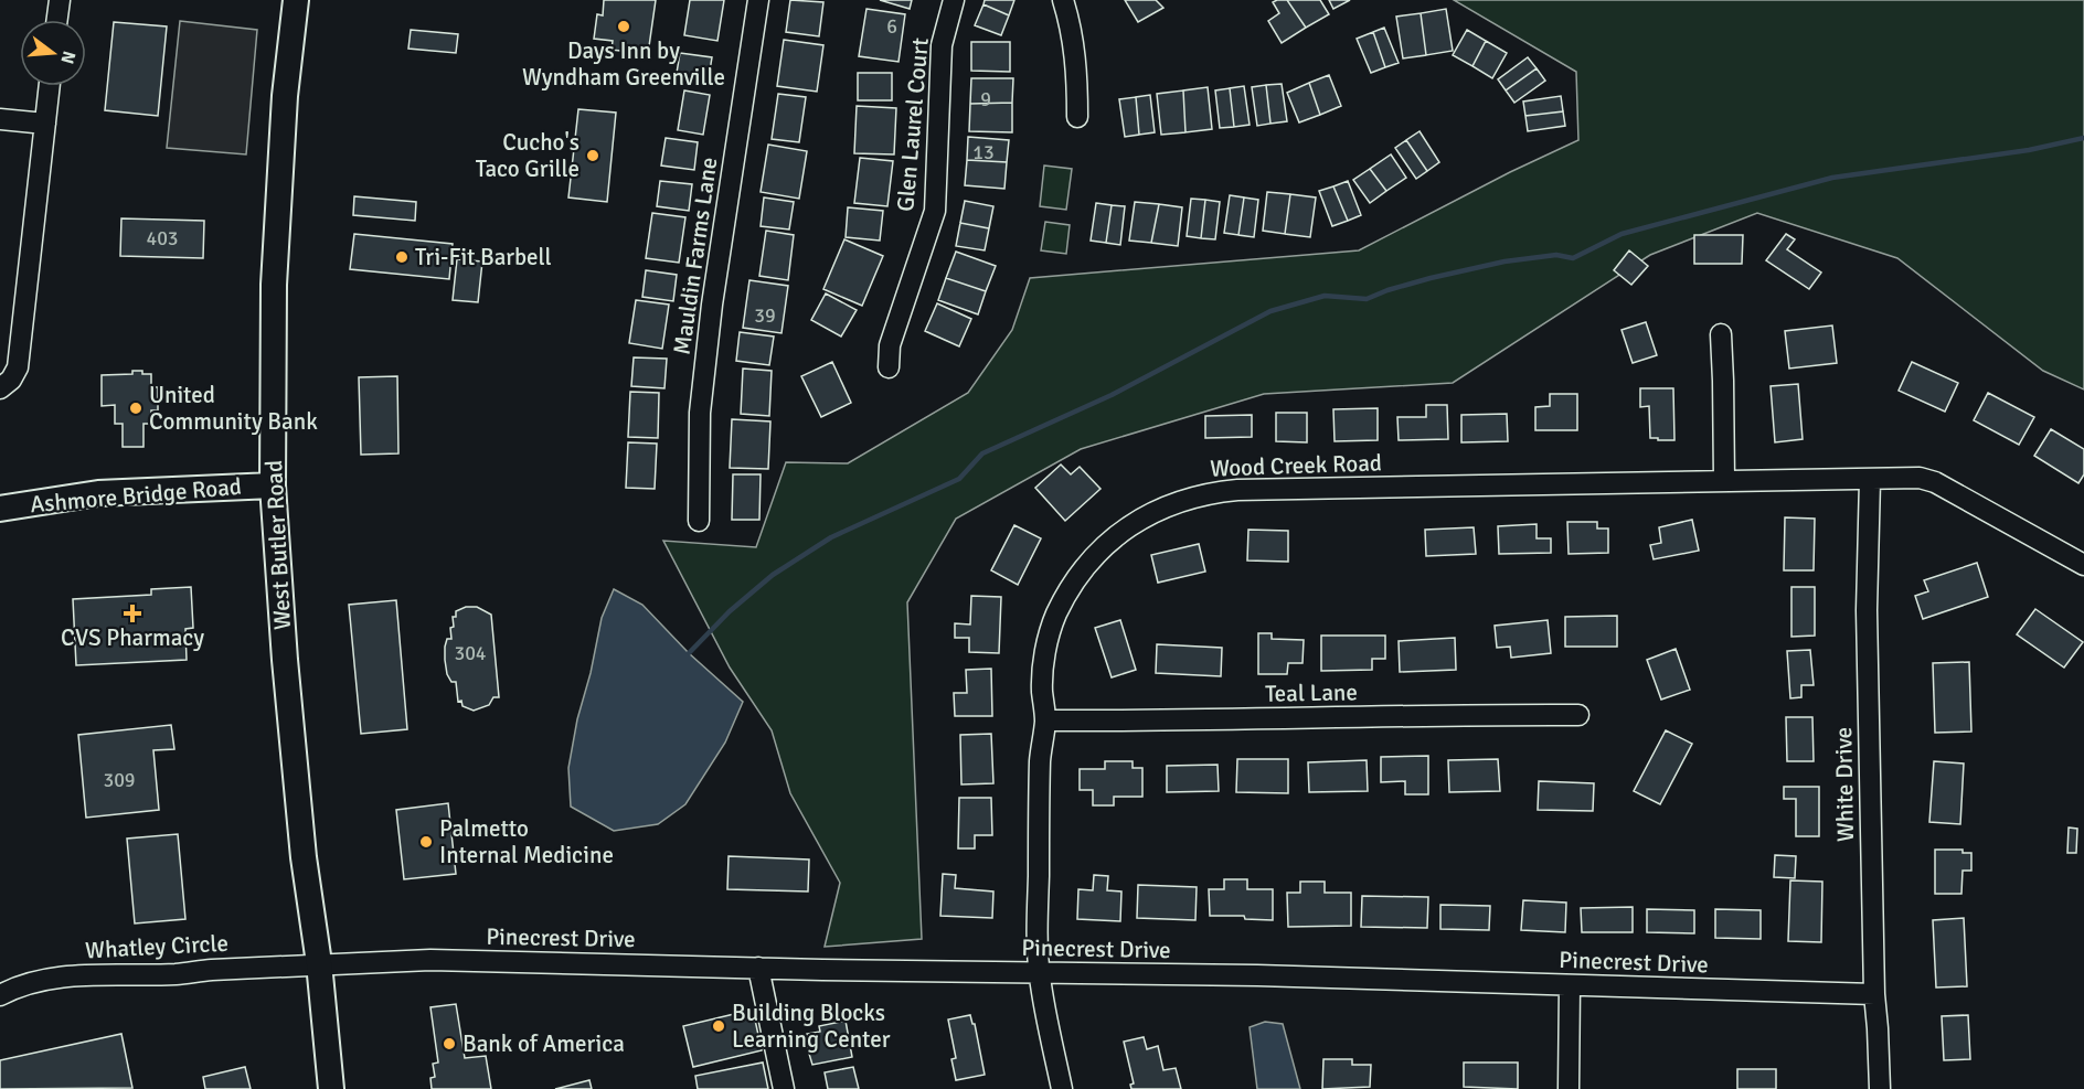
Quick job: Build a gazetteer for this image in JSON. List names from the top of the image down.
{
  "streets": {
    "main road": ["Ashmore Bridge Road", "West Butler Road"],
    "street": [
      "Glen Laurel Court",
      "Mauldin Farms Lane",
      "Wood Creek Road",
      "Teal Lane",
      "White Drive",
      "Pinecrest Drive",
      "Whatley Circle"
    ]
  },
  "crossings": [
    ["Wood Creek Road", "Teal Lane"],
    ["Wood Creek Road", "White Drive"],
    ["Wood Creek Road", "Pinecrest Drive"],
    ["Ashmore Bridge Road", "West Butler Road"],
    ["West Butler Road", "Pinecrest Drive"],
    ["West Butler Road", "Whatley Circle"],
    ["White Drive", "Pinecrest Drive"],
    ["Pinecrest Drive", "Whatley Circle"]
  ],
  "places": {
    "other": [
      "Days Inn by Wyndham Greenville",
      "Cucho's Taco Grille",
      "Tri-Fit Barbell",
      "United Community Bank",
      "Palmetto Internal Medicine",
      "Building Blocks Learning Center",
      "Bank of America"
    ],
    "health": ["CVS Pharmacy"]
  },
  "house_numbers": [
    "6",
    "9",
    "13",
    "403",
    "39",
    "304",
    "309"
  ],
  "north": "right"
}
